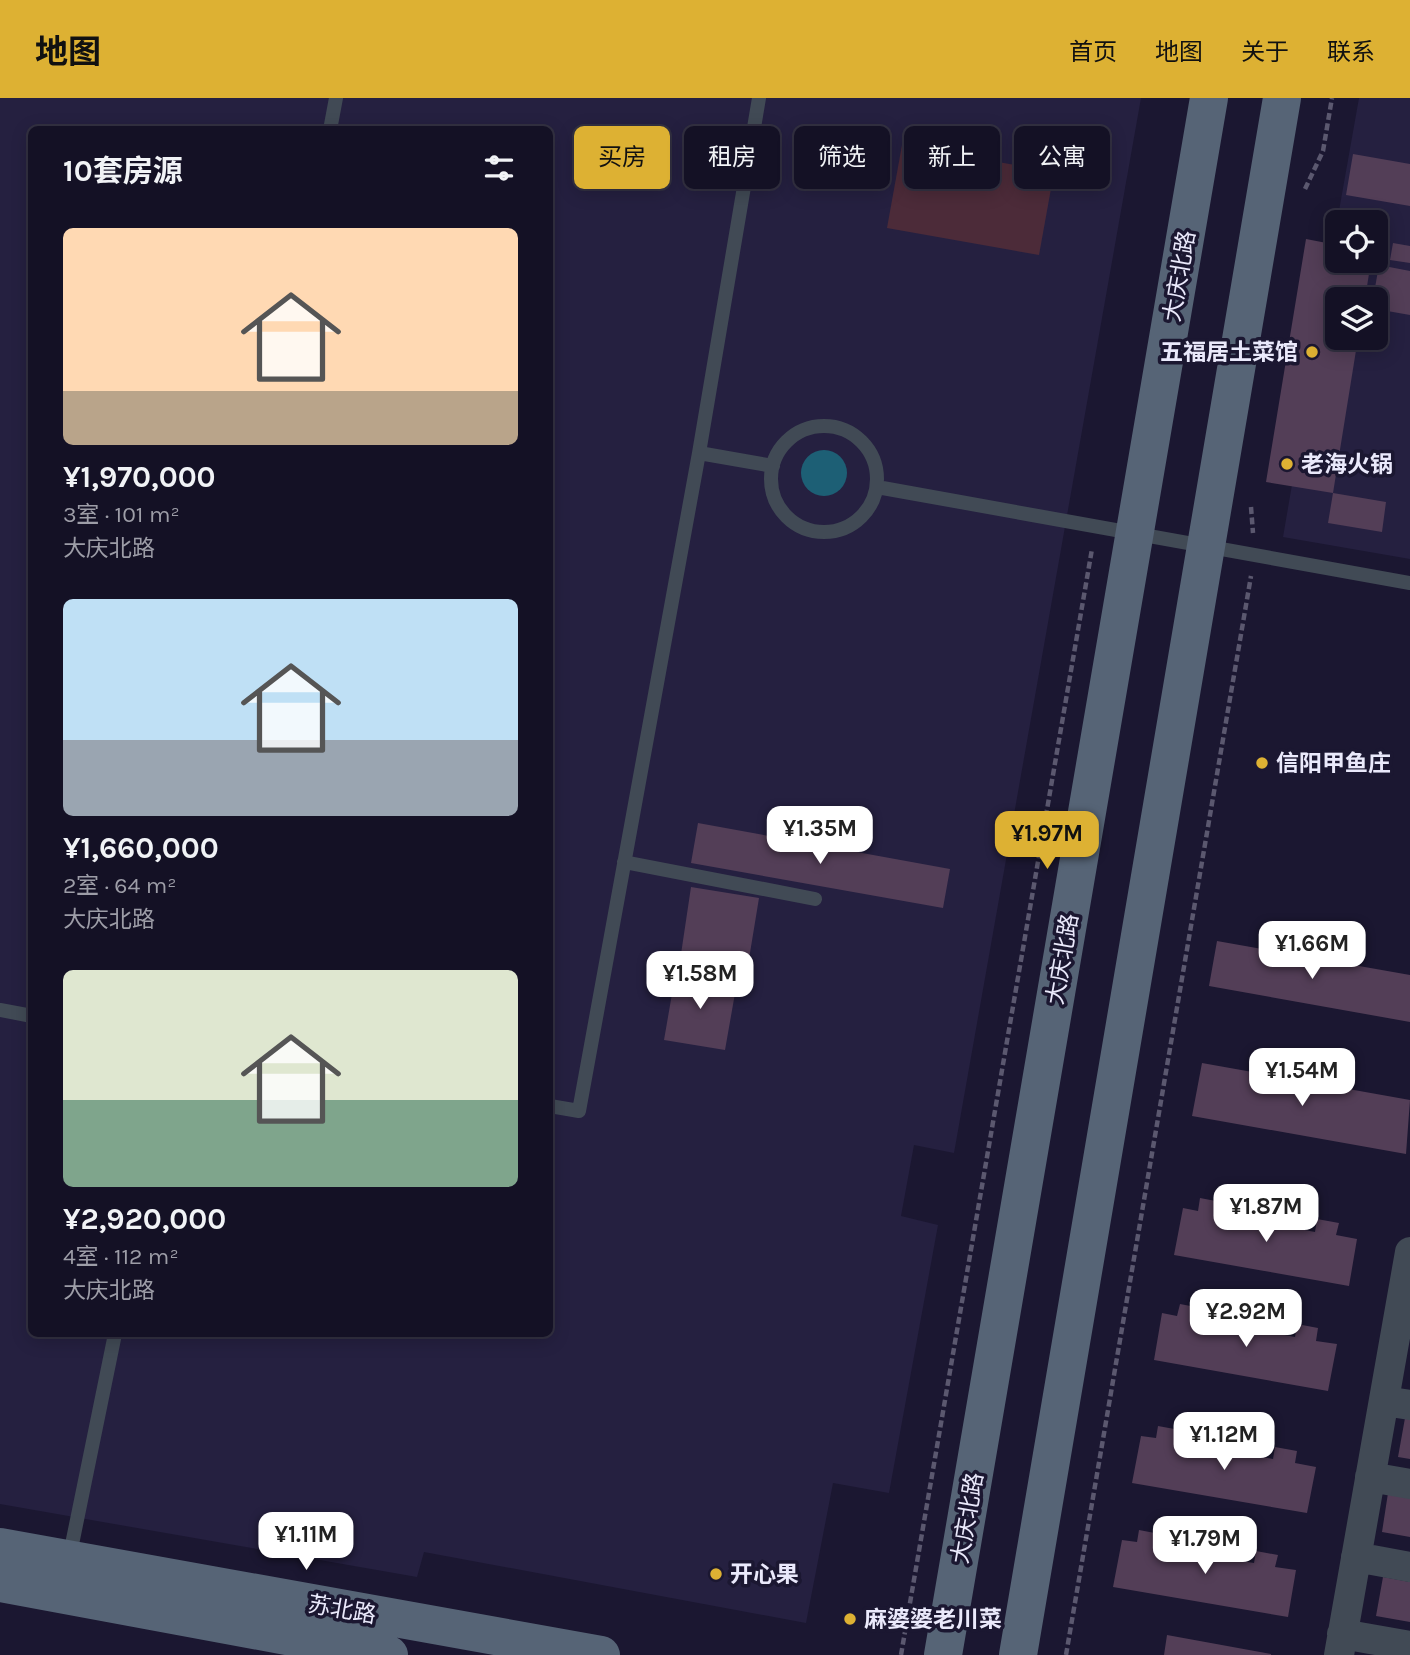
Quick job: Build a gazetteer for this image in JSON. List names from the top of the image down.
{
  "streets": {
    "main road": ["大庆北路", "苏北路"]
  },
  "places": [
    "五福居土菜馆",
    "老海火锅",
    "信阳甲鱼庄",
    "开心果",
    "麻婆婆老川菜"
  ],
  "page": {
    "header": "地图",
    "nav": [
      "首页",
      "地图",
      "关于",
      "联系"
    ],
    "chip": [
      "买房",
      "租房",
      "筛选",
      "新上",
      "公寓"
    ],
    "heading": "10套房源",
    "list": [
      {
        "name": "¥1,970,000",
        "note": "3室 · 101 m² · 大庆北路"
      },
      {
        "name": "¥1,660,000",
        "note": "2室 · 64 m² · 大庆北路"
      },
      {
        "name": "¥2,920,000",
        "note": "4室 · 112 m² · 大庆北路"
      }
    ],
    "price": [
      "¥1.35M",
      "¥1.97M",
      "¥1.66M",
      "¥1.58M",
      "¥1.54M",
      "¥1.87M",
      "¥2.92M",
      "¥1.12M",
      "¥1.11M",
      "¥1.79M"
    ]
  }
}
